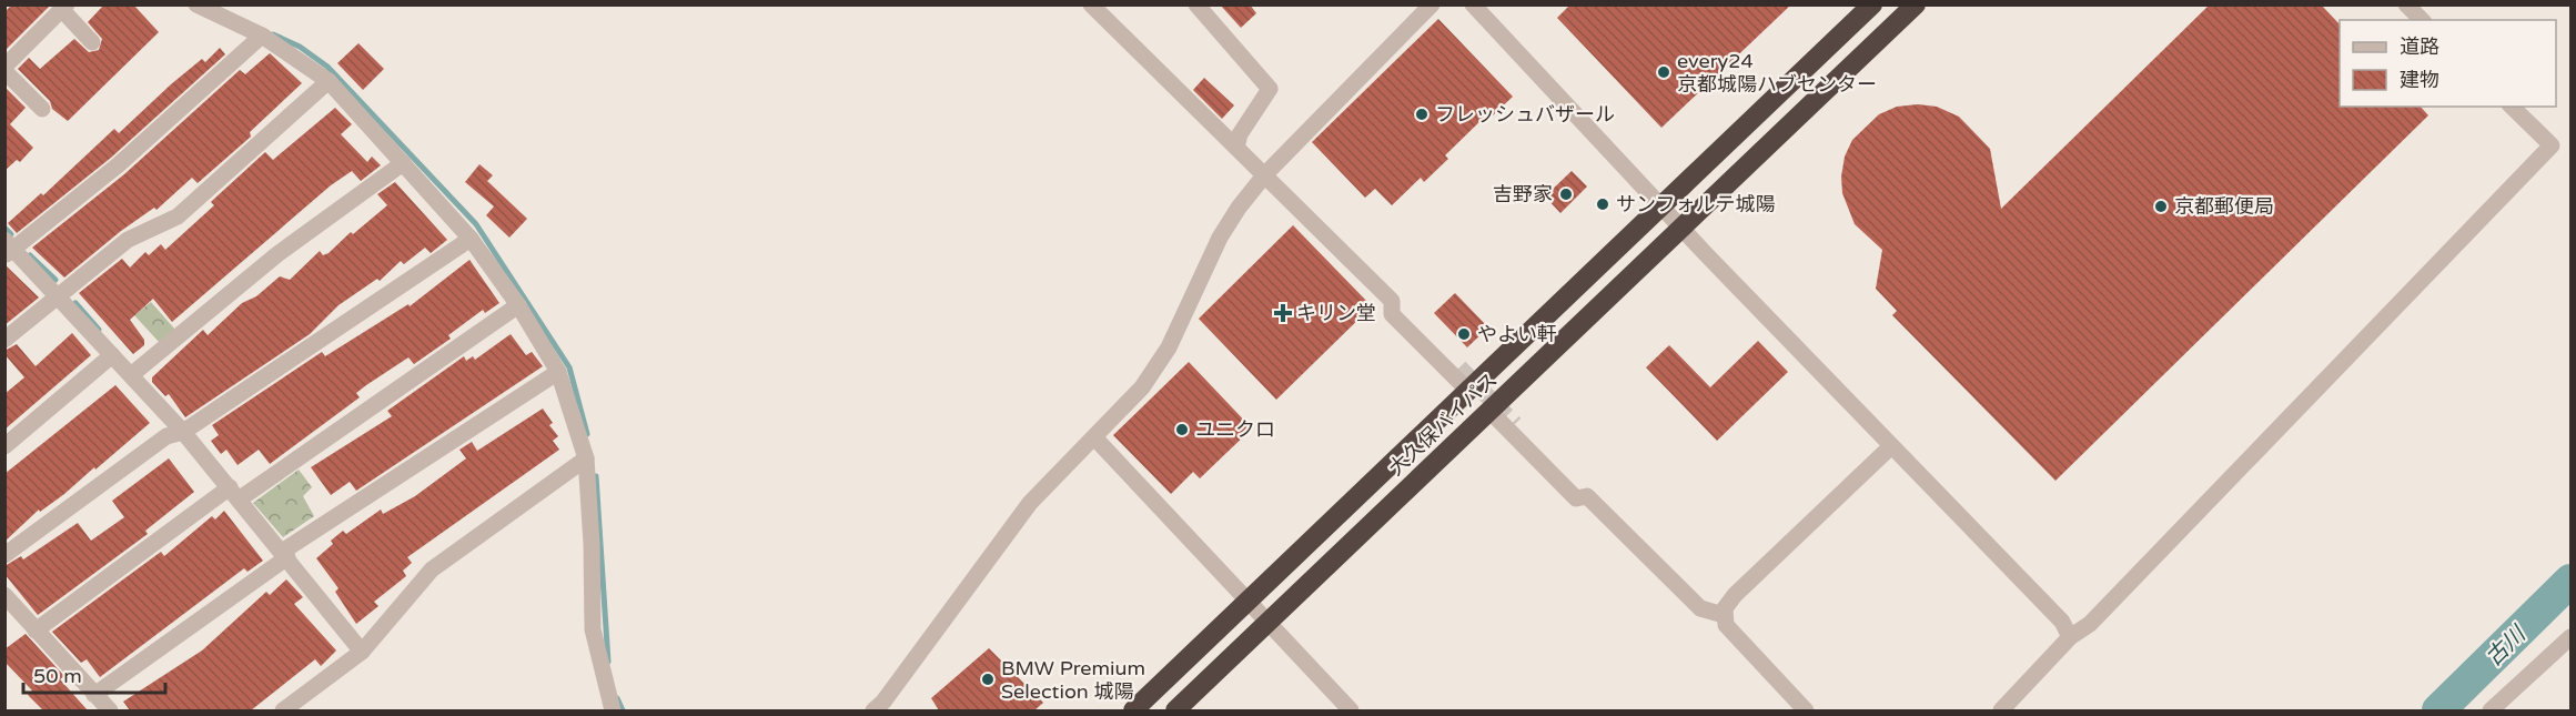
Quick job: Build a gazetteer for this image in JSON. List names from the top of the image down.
{
  "streets": {
    "highway": ["大久保バイパス"]
  },
  "water": ["古川"],
  "places": {
    "other": [
      "every24 京都城陽ハブセンター",
      "フレッシュバザール",
      "吉野家",
      "サンフォルテ城陽",
      "京都郵便局",
      "やよい軒",
      "ユニクロ",
      "BMW Premium Selection 城陽"
    ],
    "health": ["キリン堂"]
  },
  "legend": ["道路", "建物"],
  "scale_bar": "50 m"
}
